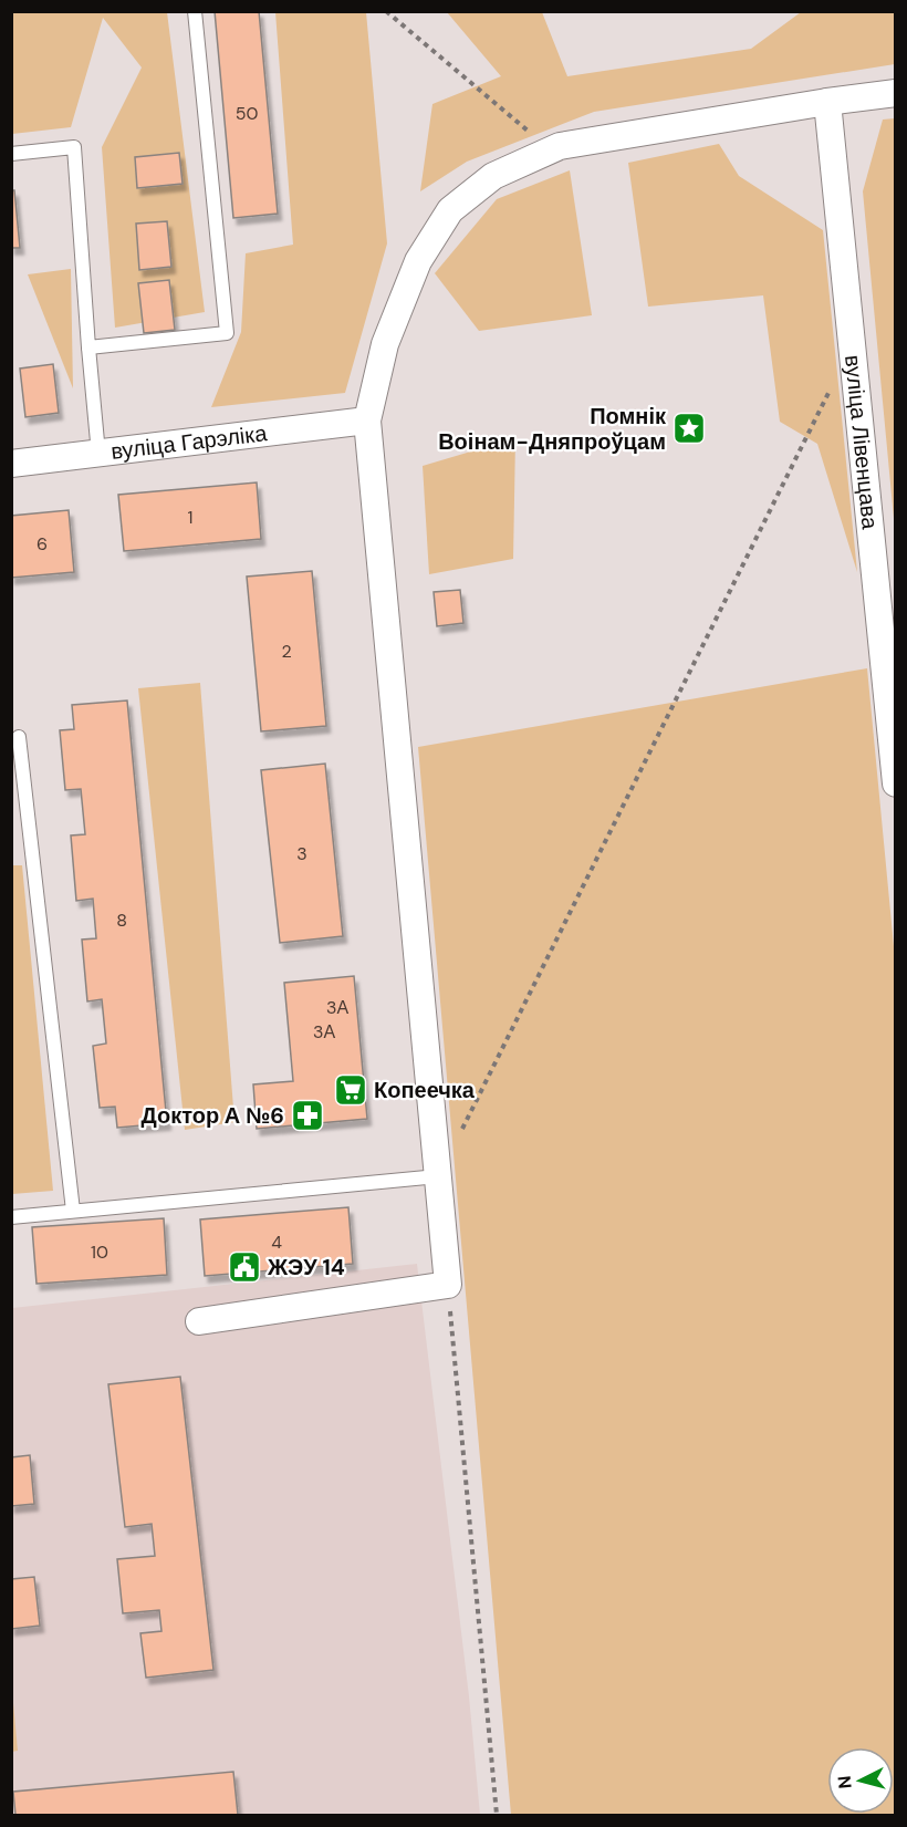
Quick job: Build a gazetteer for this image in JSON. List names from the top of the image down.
{
  "streets": {
    "street": ["вуліца Гарэліка", "вуліца Лівенцава"]
  },
  "places": {
    "place": ["Помнік Воінам-Дняпроўцам"],
    "supermarket": ["Копеечка"],
    "pharmacy": ["Доктор А №6"],
    "public building": ["ЖЭУ 14"]
  },
  "house_numbers": [
    "50",
    "1",
    "6",
    "2",
    "3",
    "8",
    "3А",
    "3А",
    "4",
    "10"
  ],
  "north": "left"
}
